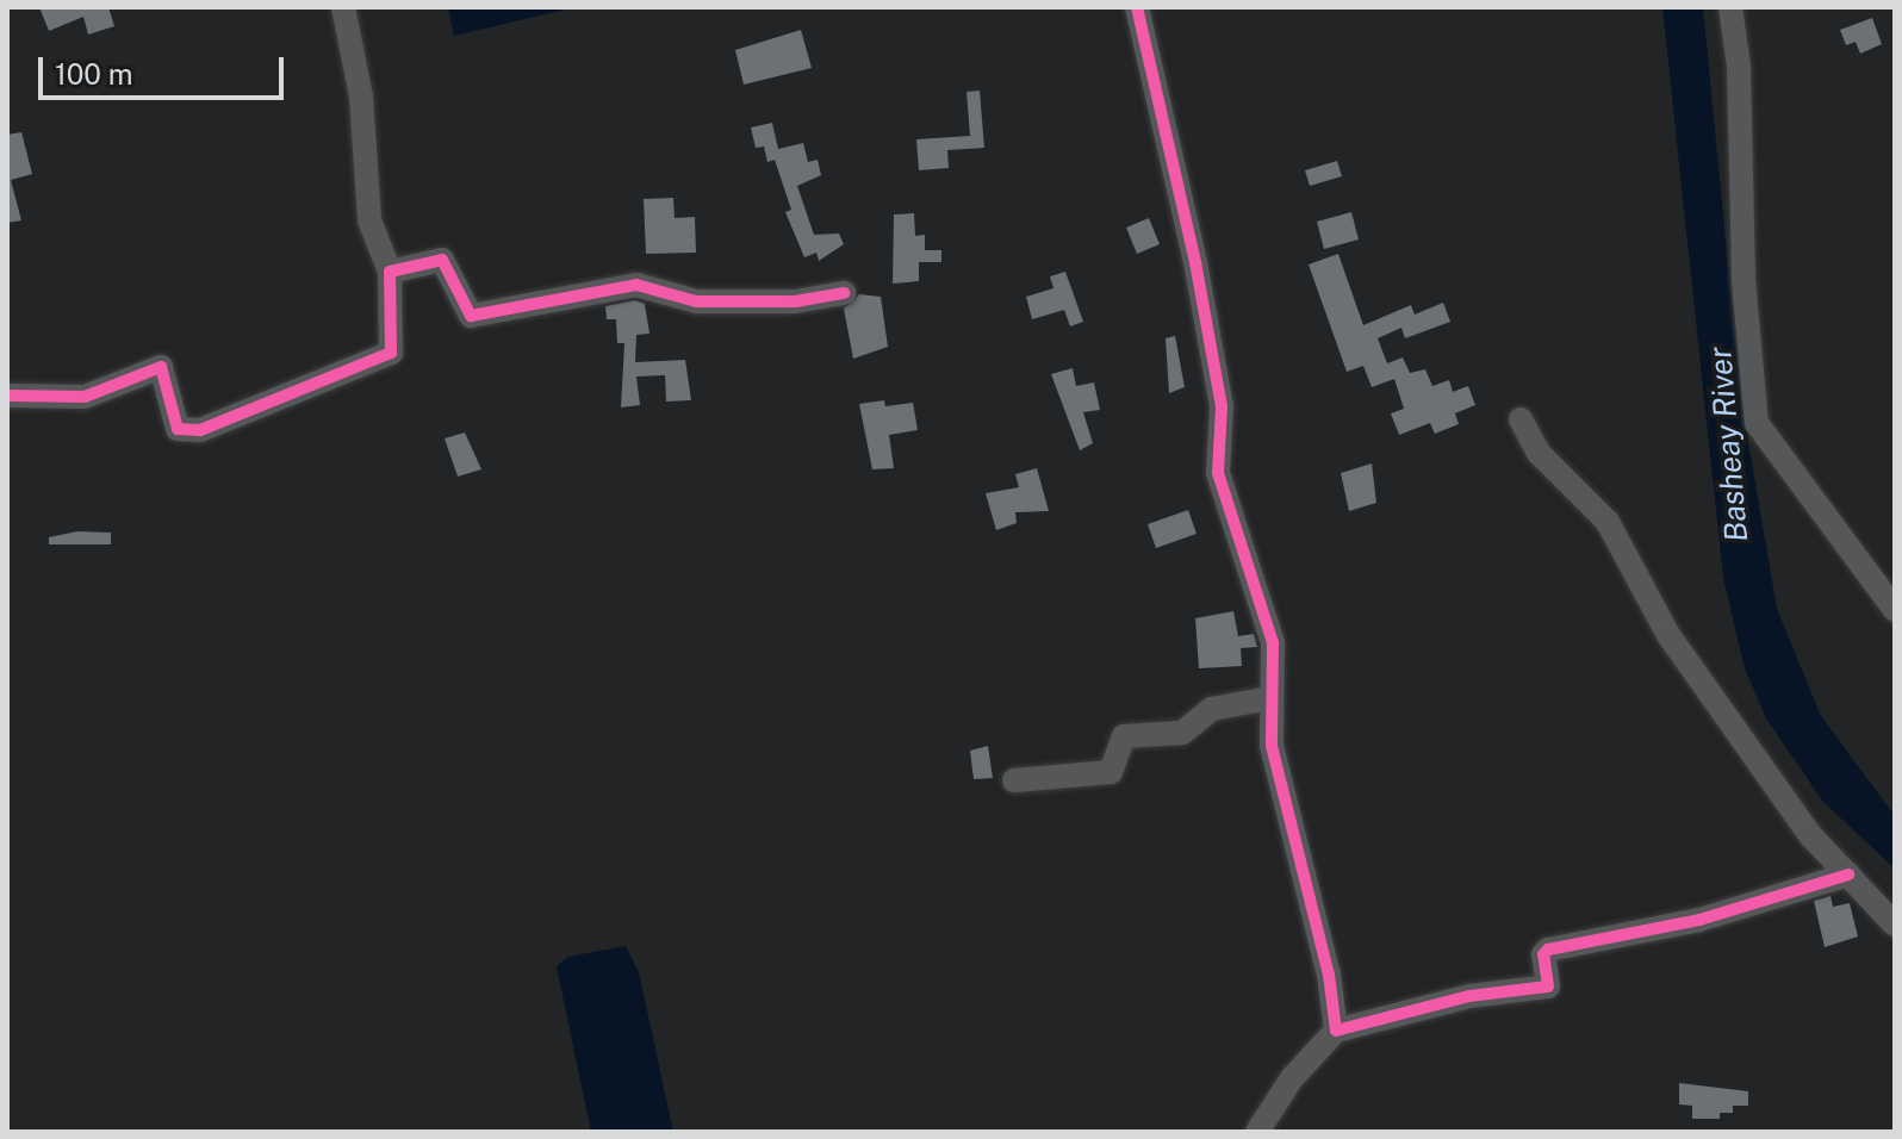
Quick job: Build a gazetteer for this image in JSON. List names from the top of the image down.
{
  "water": ["Basheay River"],
  "scale_bar": "100 m"
}
